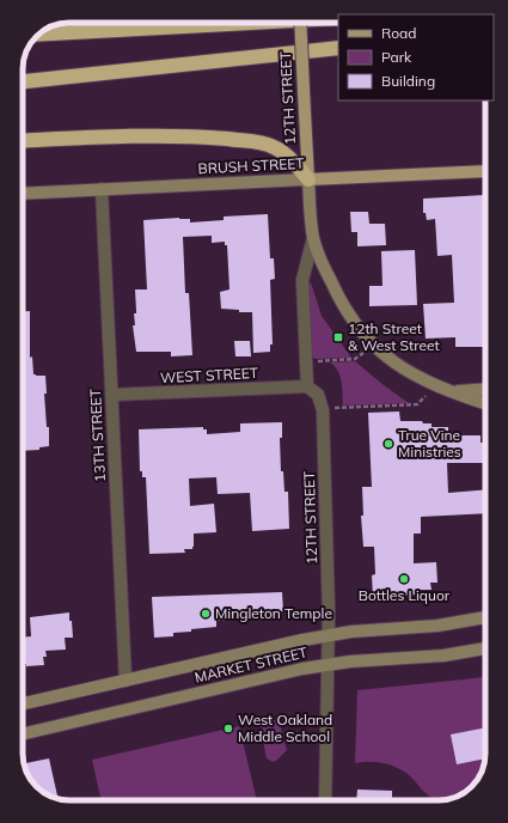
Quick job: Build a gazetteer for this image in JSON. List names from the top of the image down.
{
  "streets": {
    "main road": ["12TH STREET", "BRUSH STREET", "MARKET STREET"],
    "street": ["WEST STREET", "13TH STREET"]
  },
  "crossings": [
    ["12TH STREET", "BRUSH STREET"],
    ["12TH STREET", "WEST STREET"],
    ["12TH STREET", "MARKET STREET"],
    ["BRUSH STREET", "13TH STREET"],
    ["WEST STREET", "13TH STREET"],
    ["13TH STREET", "MARKET STREET"]
  ],
  "places": {
    "transit": ["12th Street & West Street"],
    "other": [
      "True Vine Ministries",
      "Bottles Liquor",
      "Mingleton Temple",
      "West Oakland Middle School"
    ]
  },
  "legend": ["Road", "Park", "Building"]
}
